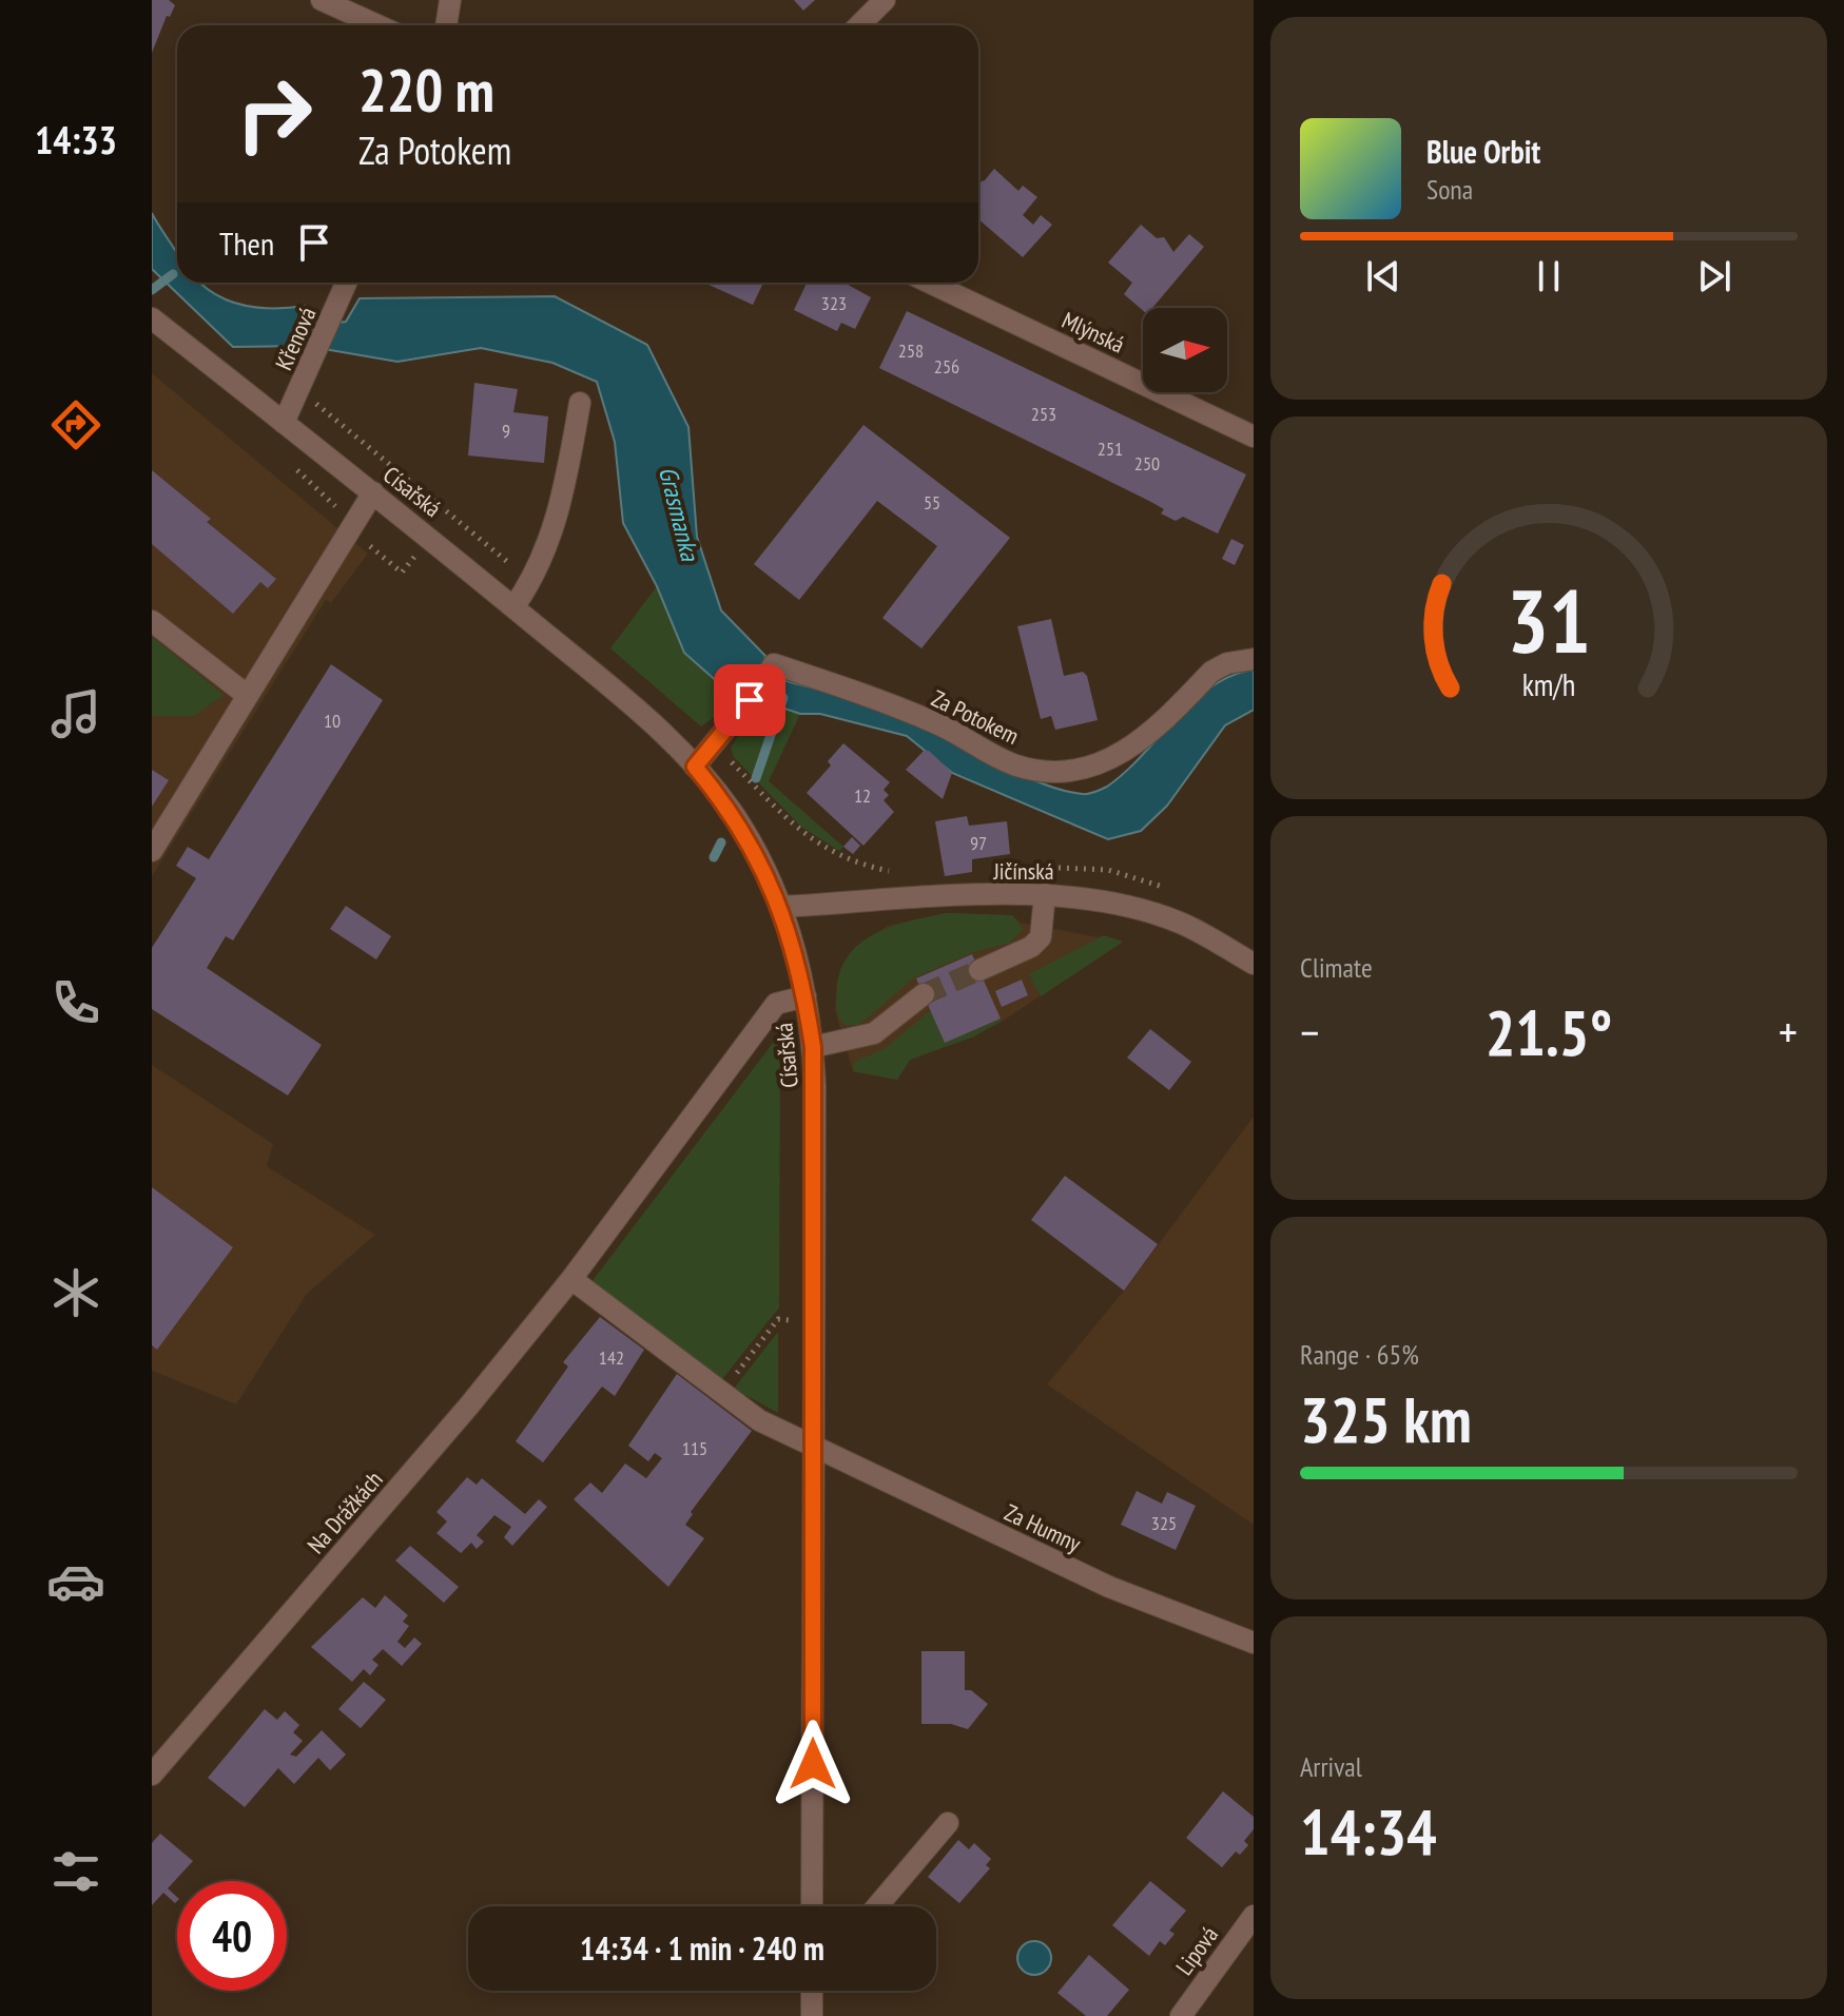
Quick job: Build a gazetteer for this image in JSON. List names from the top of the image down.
{
  "streets": {
    "street": [
      "Mlýnská",
      "Křenová",
      "Císařská",
      "Za Potokem",
      "Jičínská",
      "Na Drážkách",
      "Za Humny",
      "Lipová"
    ]
  },
  "crossings": [
    ["Křenová", "Císařská"],
    ["Císařská", "Za Potokem"],
    ["Císařská", "Jičínská"],
    ["Císařská", "Na Drážkách"],
    ["Císařská", "Za Humny"]
  ],
  "water": ["Grasmanka"],
  "house_numbers": [
    "323",
    "258",
    "256",
    "253",
    "9",
    "251",
    "250",
    "55",
    "10",
    "12",
    "97",
    "142",
    "115",
    "325"
  ],
  "north": "right",
  "page": {
    "tabs": "14:33",
    "turn": ["220 m", "Za Potokem"],
    "song": ["Blue Orbit", "Sona"],
    "then": "Then",
    "tile": [
      "Climate",
      ["Range · 65%", "325 km"],
      ["Arrival", "14:34"]
    ],
    "heat": ["−", "21.5°", "+"],
    "limit": "40",
    "trip": "14:34 · 1 min · 240 m",
    "gauge": ["31", "km/h"]
  }
}
